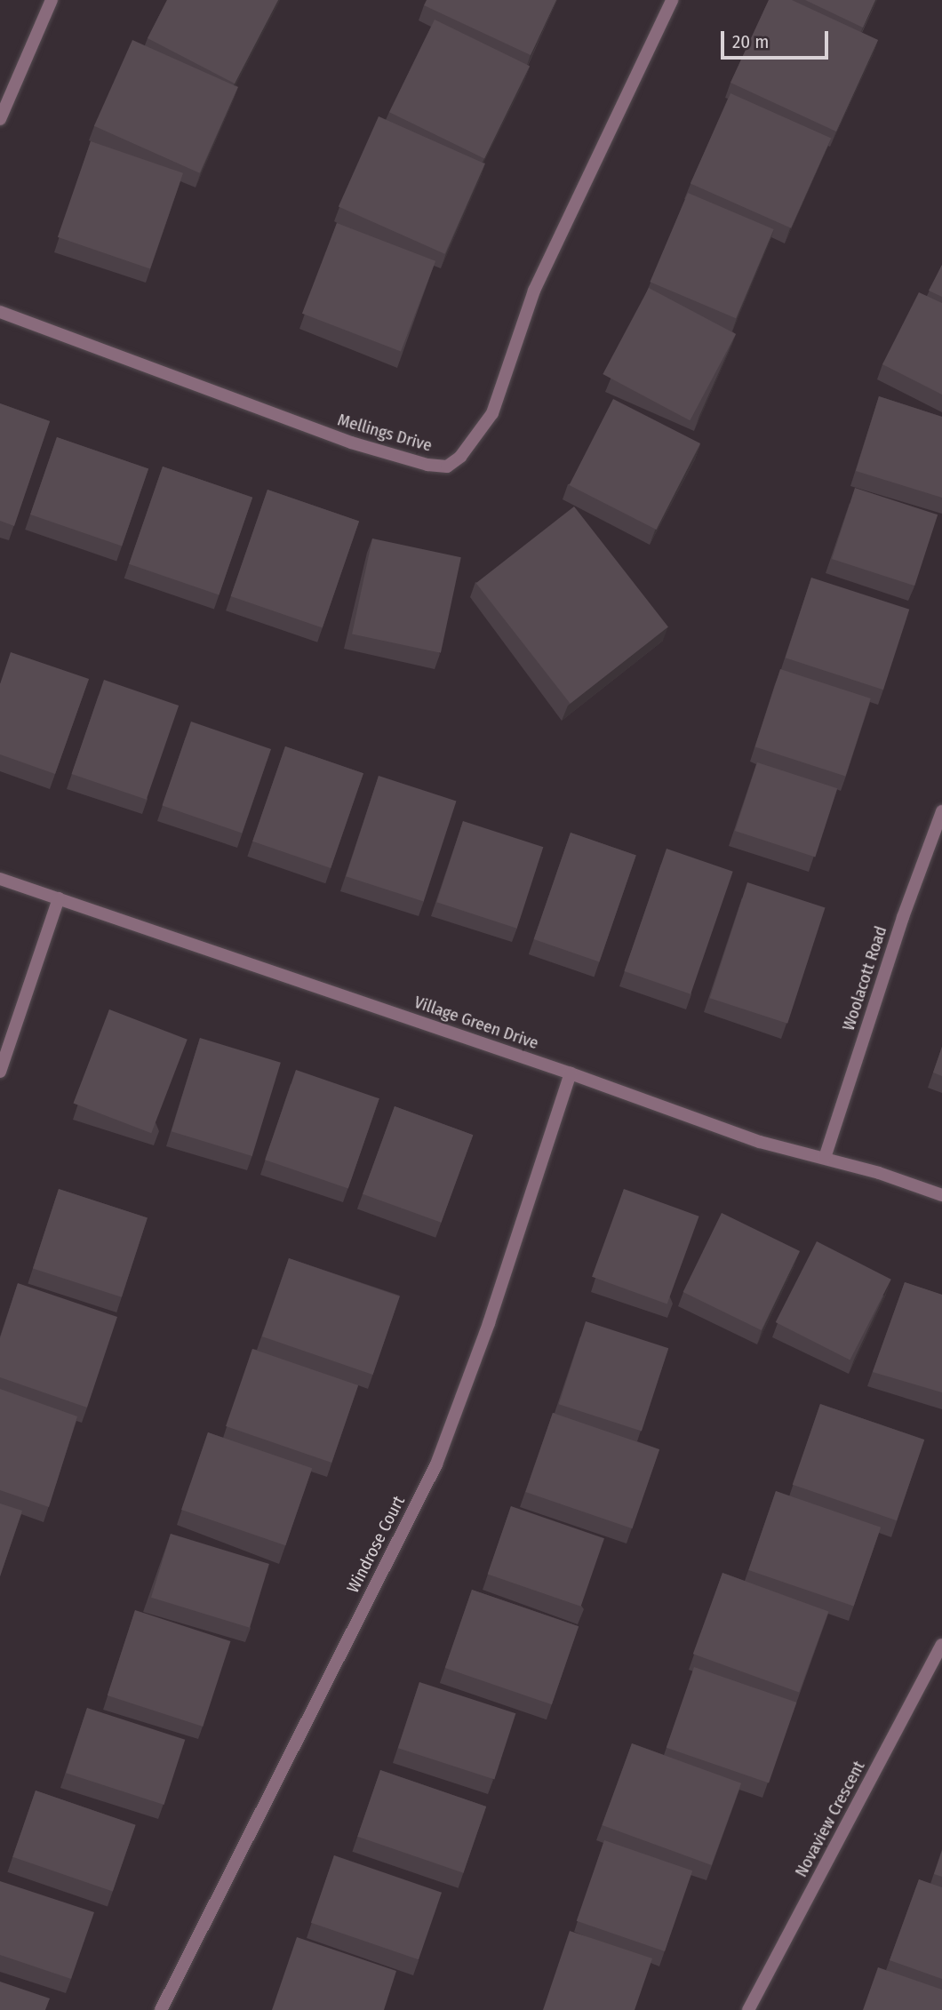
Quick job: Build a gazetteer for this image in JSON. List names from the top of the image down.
{
  "streets": {
    "street": [
      "Mellings Drive",
      "Woolacott Road",
      "Village Green Drive",
      "Windrose Court",
      "Novaview Crescent"
    ]
  },
  "crossings": [
    ["Woolacott Road", "Village Green Drive"],
    ["Village Green Drive", "Windrose Court"]
  ],
  "scale_bar": "20 m"
}
